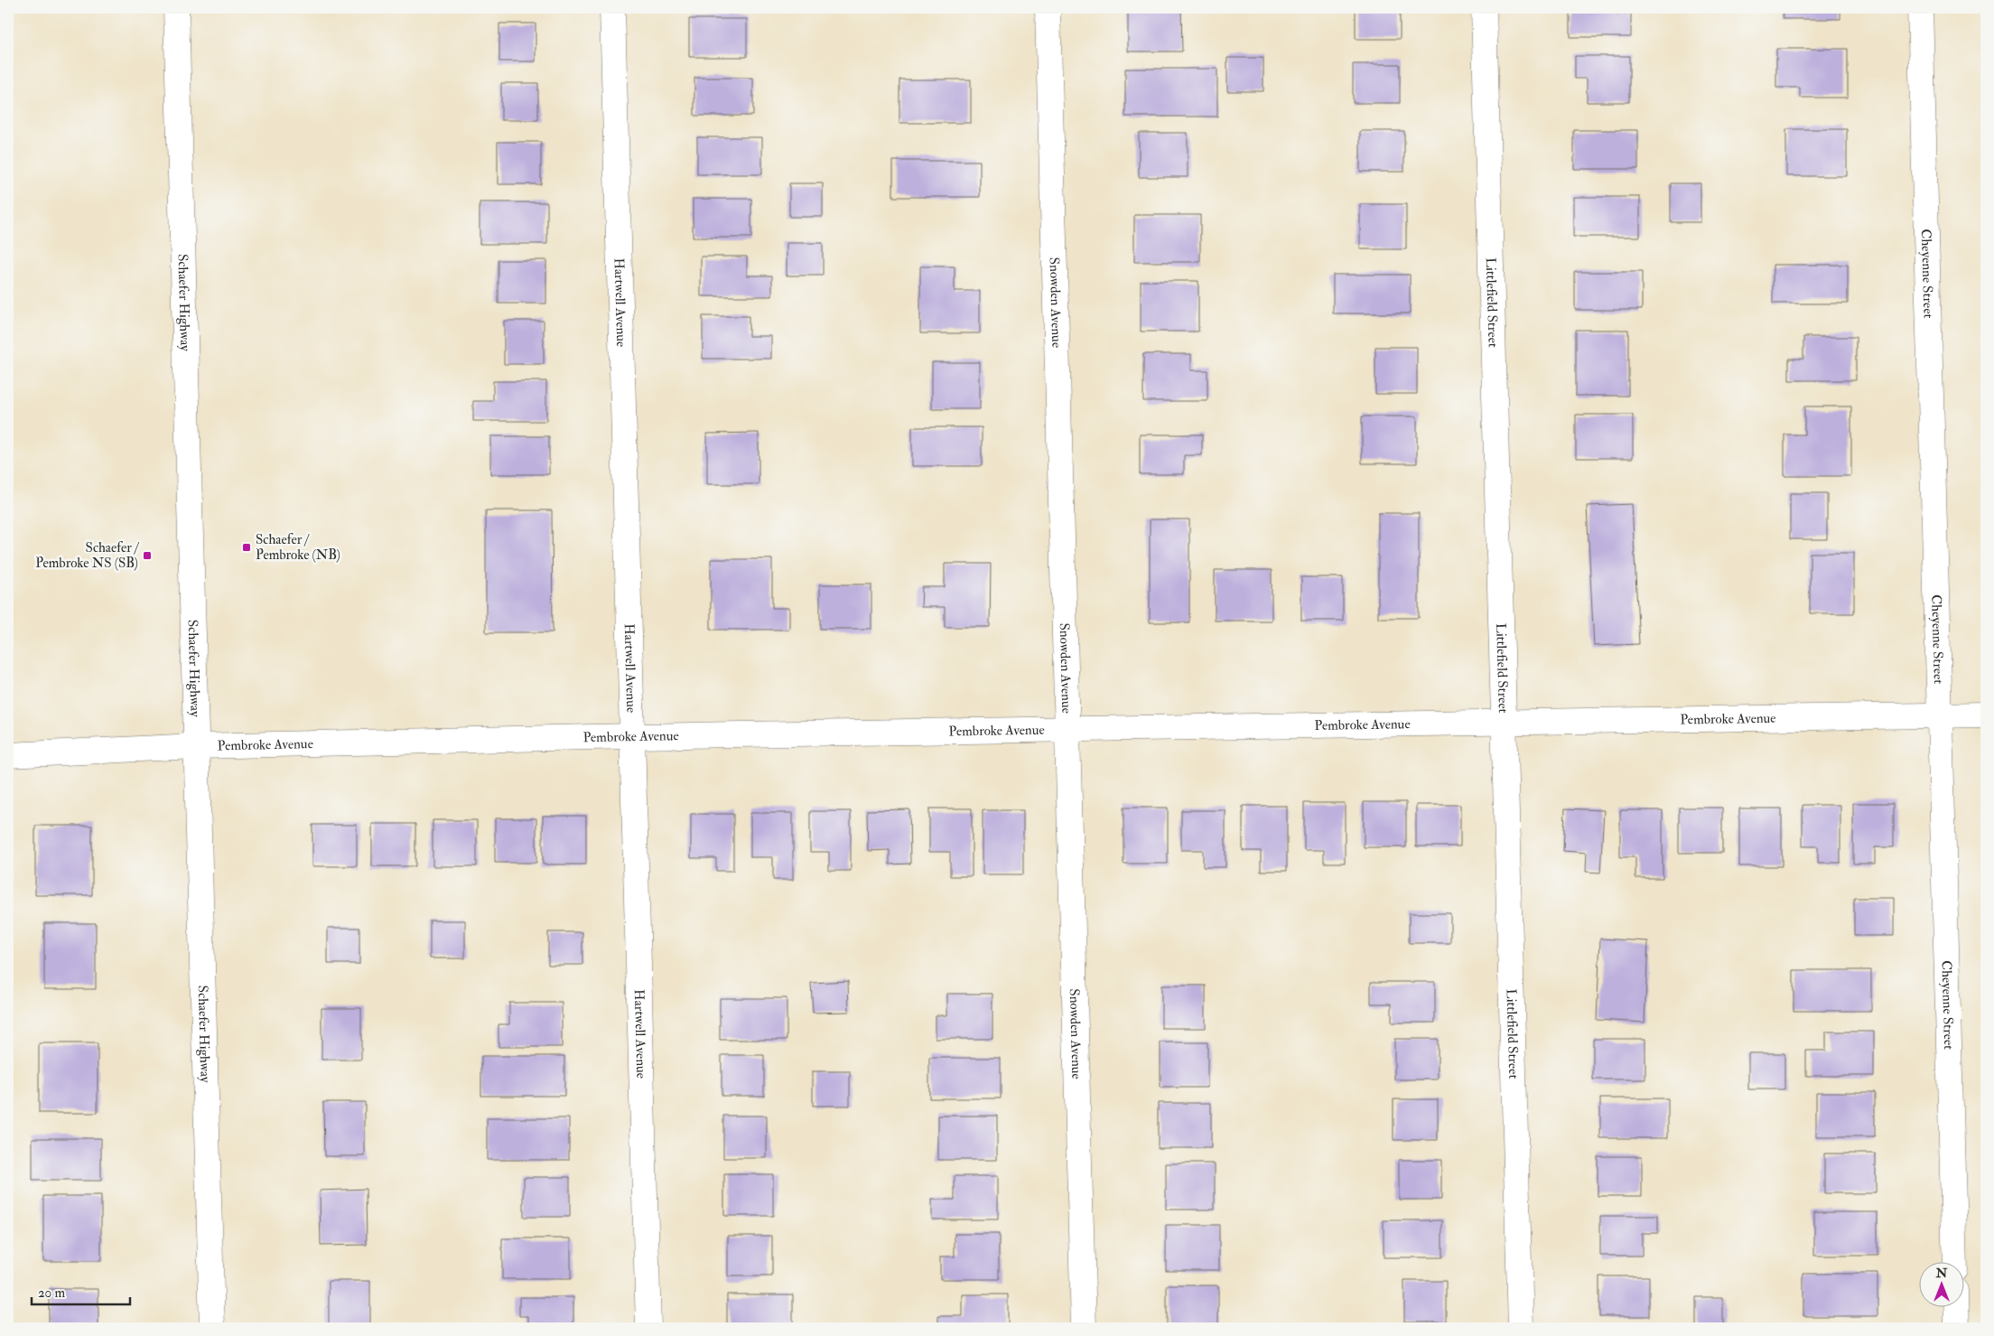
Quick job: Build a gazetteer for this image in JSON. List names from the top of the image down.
{
  "streets": {
    "street": [
      "Cheyenne Street",
      "Schaefer Highway",
      "Hartwell Avenue",
      "Snowden Avenue",
      "Littlefield Street",
      "Pembroke Avenue"
    ]
  },
  "crossings": [
    ["Cheyenne Street", "Pembroke Avenue"],
    ["Schaefer Highway", "Pembroke Avenue"],
    ["Hartwell Avenue", "Pembroke Avenue"],
    ["Snowden Avenue", "Pembroke Avenue"],
    ["Littlefield Street", "Pembroke Avenue"]
  ],
  "places": {
    "transit": ["Schaefer / Pembroke (NB)", "Schaefer / Pembroke NS (SB)"]
  },
  "scale_bar": "20 m",
  "north": "top"
}
